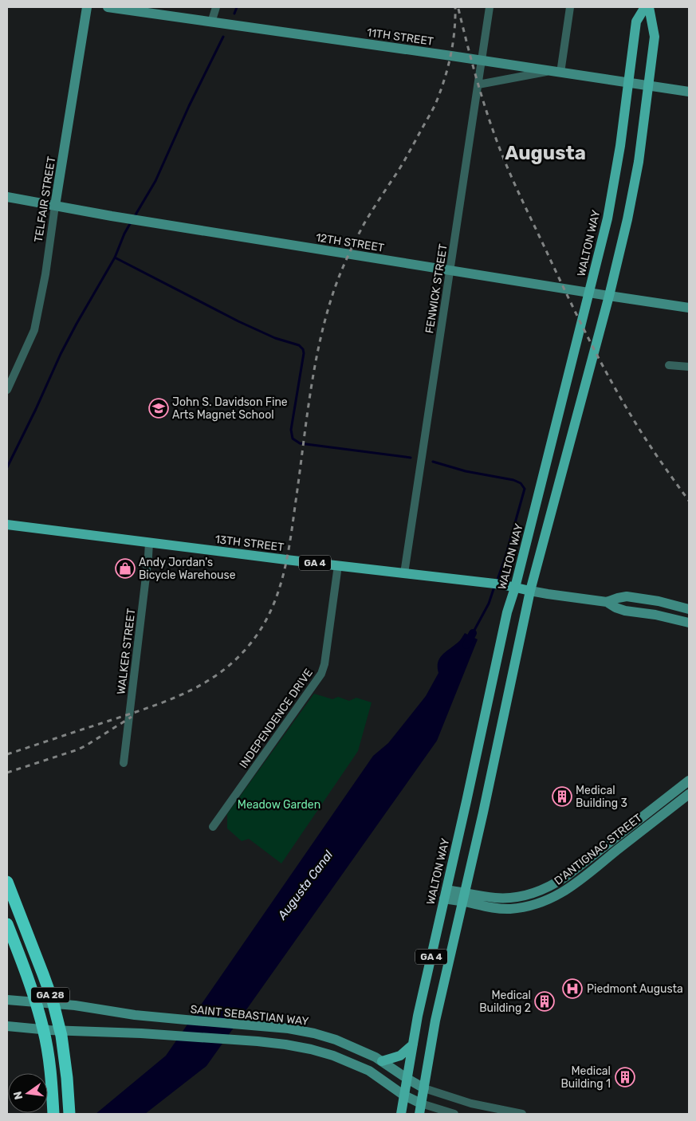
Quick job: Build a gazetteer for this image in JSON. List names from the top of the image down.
{
  "streets": {
    "highway": ["GA 28"],
    "main road": [
      "11TH STREET",
      "TELFAIR STREET",
      "12TH STREET",
      "WALTON WAY",
      "13TH STREET",
      "GA 4",
      "D'ANTIGNAC STREET",
      "SAINT SEBASTIAN WAY"
    ],
    "street": ["FENWICK STREET", "WALKER STREET", "INDEPENDENCE DRIVE"]
  },
  "crossings": [
    ["11TH STREET", "WALTON WAY"],
    ["11TH STREET", "FENWICK STREET"],
    ["TELFAIR STREET", "12TH STREET"],
    ["12TH STREET", "WALTON WAY"],
    ["12TH STREET", "FENWICK STREET"],
    ["WALTON WAY", "13TH STREET"],
    ["WALTON WAY", "D'ANTIGNAC STREET"],
    ["WALTON WAY", "SAINT SEBASTIAN WAY"],
    ["FENWICK STREET", "13TH STREET"],
    ["13TH STREET", "GA 4"],
    ["13TH STREET", "WALKER STREET"],
    ["13TH STREET", "INDEPENDENCE DRIVE"],
    ["GA 4", "D'ANTIGNAC STREET"],
    ["GA 4", "SAINT SEBASTIAN WAY"]
  ],
  "districts": ["Augusta"],
  "water": ["Augusta Canal"],
  "parks": ["Meadow Garden"],
  "places": {
    "school or university": ["John S. Davidson Fine Arts Magnet School"],
    "shop": ["Andy Jordan's Bicycle Warehouse"],
    "building": ["Medical Building 3", "Medical Building 2", "Medical Building 1"],
    "hospital": ["Piedmont Augusta"]
  },
  "north": "left"
}
